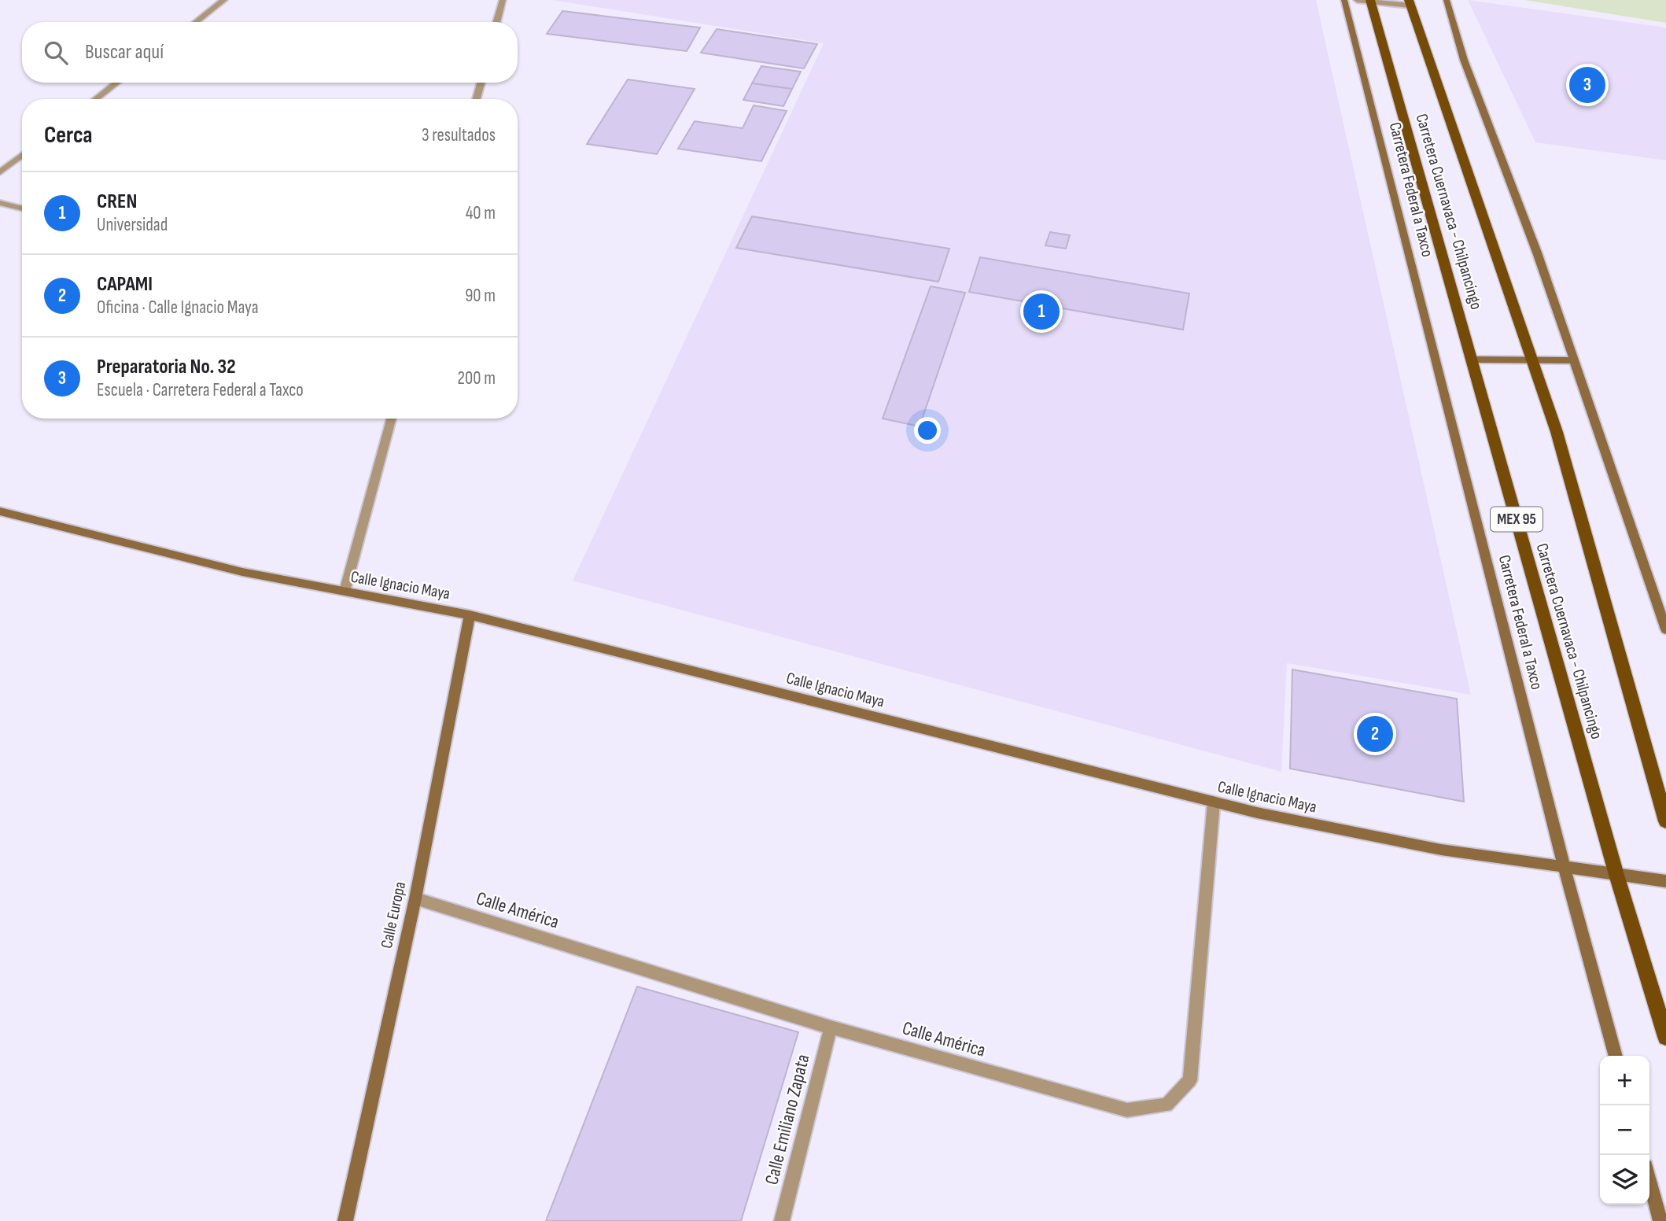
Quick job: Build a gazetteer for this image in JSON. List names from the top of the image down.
{
  "streets": {
    "main road": ["Carretera Cuernavaca - Chilpancingo", "MEX 95"],
    "street": [
      "Carretera Federal a Taxco",
      "Calle Ignacio Maya",
      "Calle América",
      "Calle Europa",
      "Calle Emiliano Zapata"
    ]
  },
  "crossings": [
    ["Carretera Federal a Taxco", "Calle Ignacio Maya"],
    ["Carretera Cuernavaca - Chilpancingo", "Calle Ignacio Maya"],
    ["Calle Ignacio Maya", "Calle América"],
    ["Calle Ignacio Maya", "Calle Europa"],
    ["Calle América", "Calle Europa"],
    ["Calle América", "Calle Emiliano Zapata"]
  ],
  "page": {
    "search": "Buscar aquí",
    "pins": ["3", "1", "2"],
    "heading": ["Cerca", "3 resultados"],
    "list": [
      {
        "mark": "1",
        "name": "CREN",
        "note": "Universidad",
        "value": "40 m"
      },
      {
        "mark": "2",
        "name": "CAPAMI",
        "note": "Oficina · Calle Ignacio Maya",
        "value": "90 m"
      },
      {
        "mark": "3",
        "name": "Preparatoria No. 32",
        "note": "Escuela · Carretera Federal a Taxco",
        "value": "200 m"
      }
    ],
    "map_buttons": ["+", "−"]
  }
}
